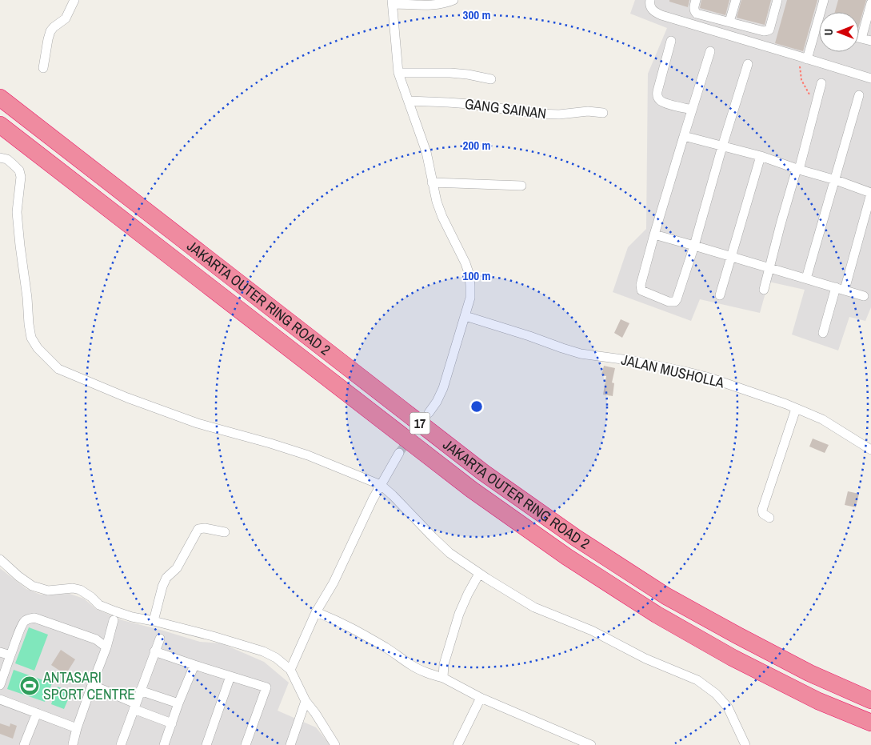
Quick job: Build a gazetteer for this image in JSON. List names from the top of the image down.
{
  "streets": {
    "highway": ["JAKARTA OUTER RING ROAD 2", "17"],
    "street": ["GANG SAINAN", "JALAN MUSHOLLA"]
  },
  "places": {
    "sports": ["ANTASARI SPORT CENTRE"]
  },
  "north": "left",
  "rings": ["300 m", "200 m", "100 m"]
}
